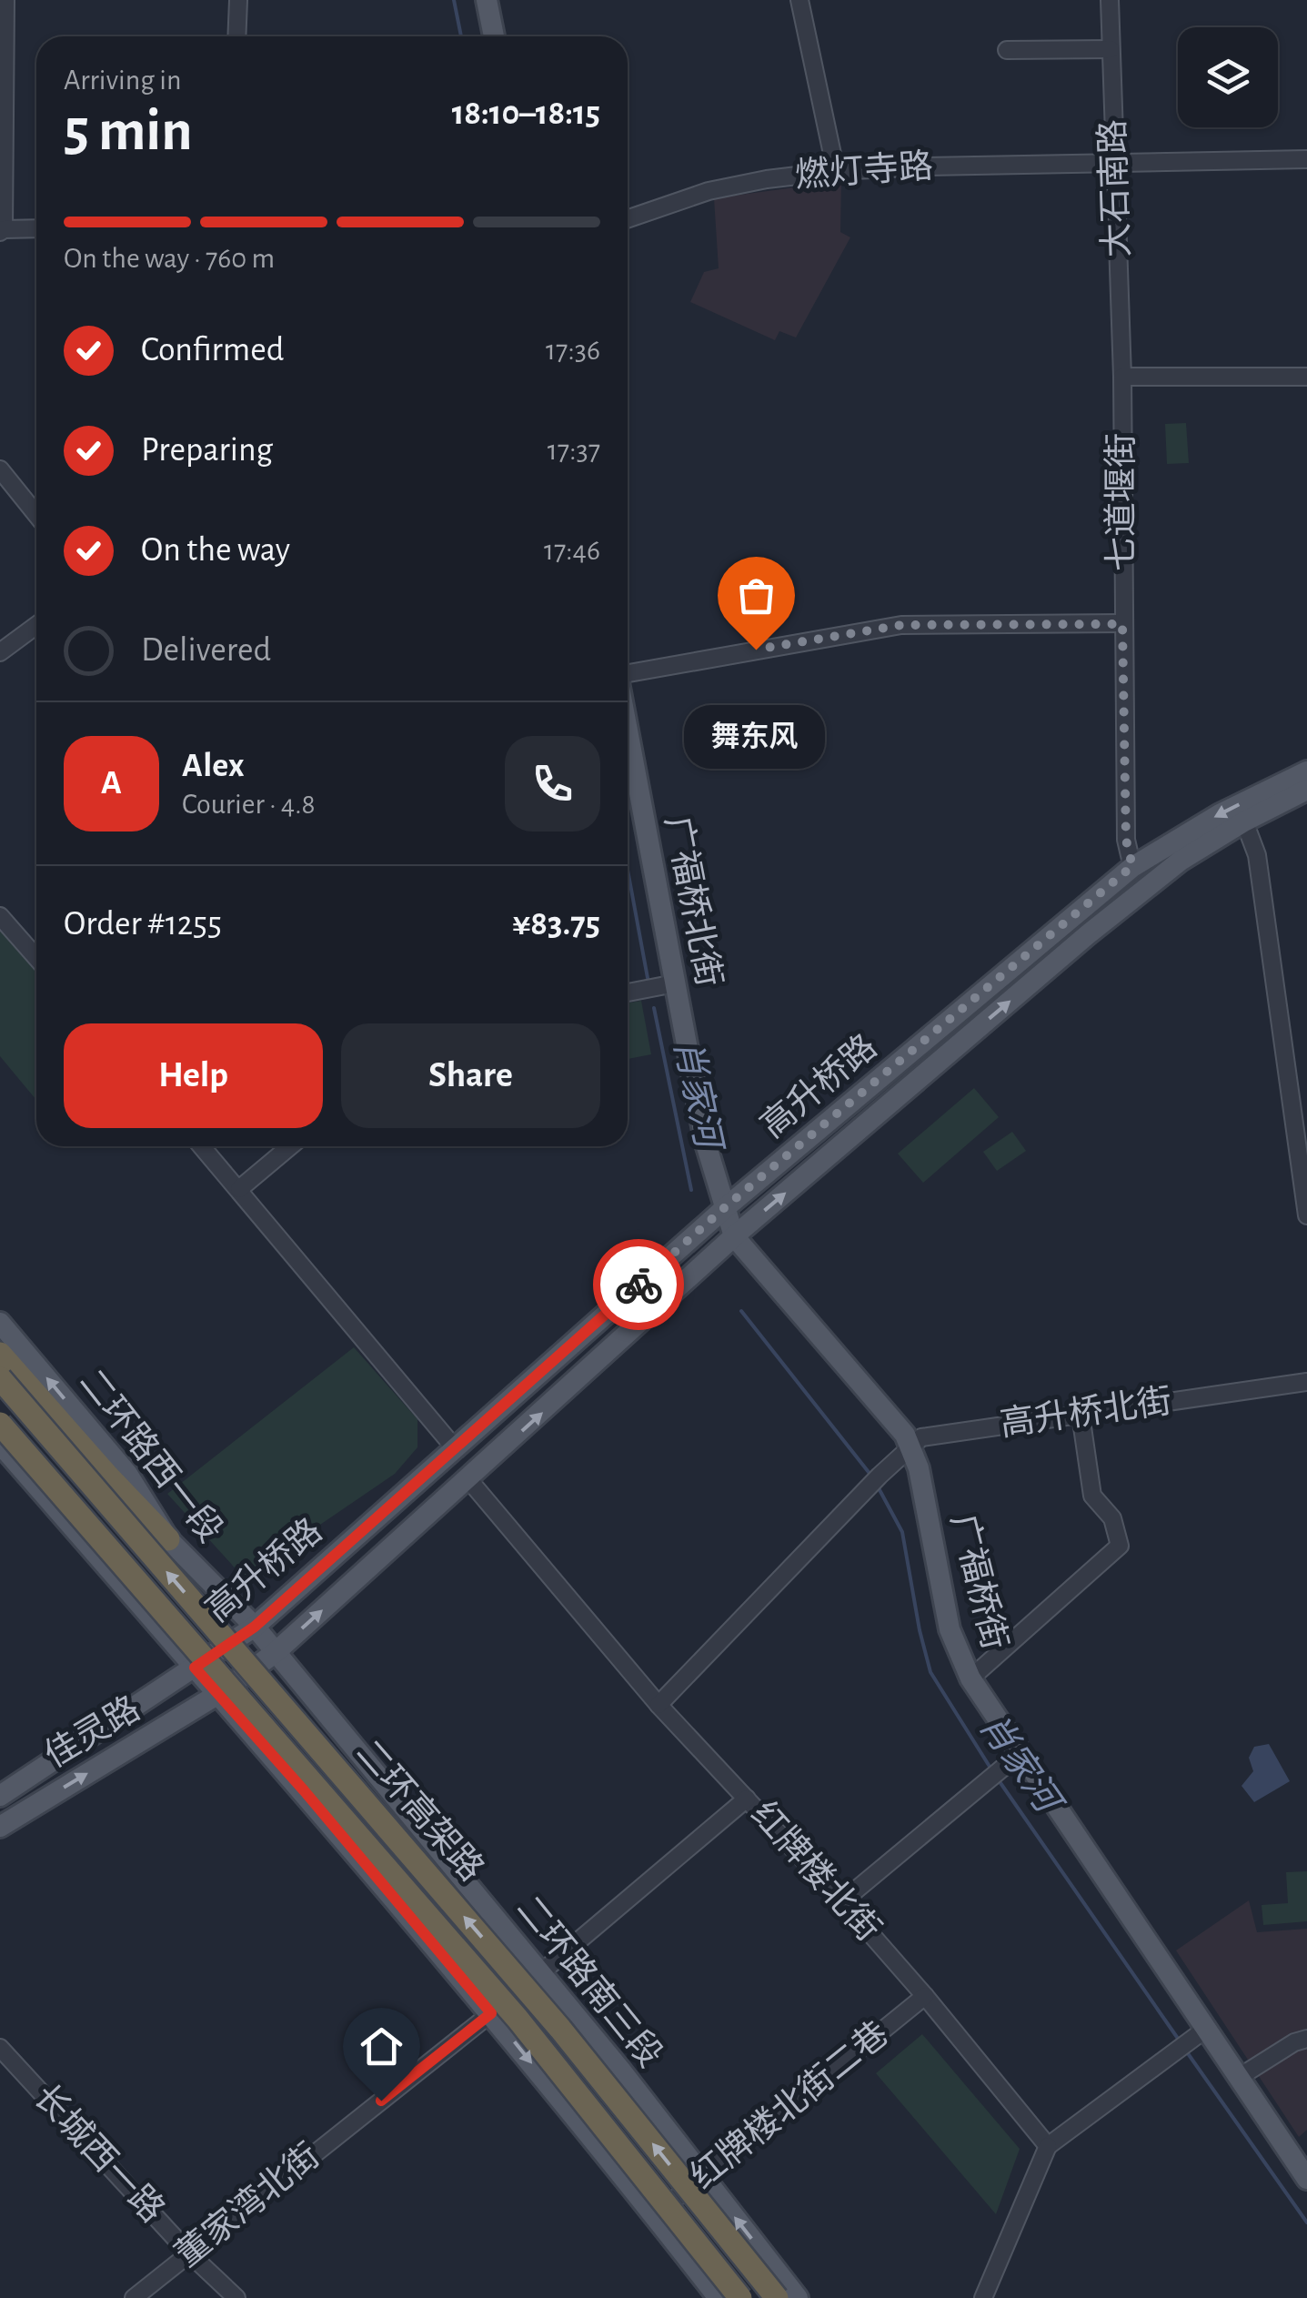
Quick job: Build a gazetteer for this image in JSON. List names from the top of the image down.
{
  "streets": {
    "highway": ["二环高架路"],
    "main road": [
      "广福桥北街",
      "高升桥路",
      "二环路西一段",
      "广福桥街",
      "佳灵路",
      "二环路南三段"
    ],
    "street": [
      "燃灯寺路",
      "大石南路",
      "七道堰街",
      "高升桥北街",
      "红牌楼北街",
      "红牌楼北街二巷",
      "长城西一路",
      "董家湾北街"
    ]
  },
  "crossings": [
    ["燃灯寺路", "大石南路"],
    ["大石南路", "七道堰街"],
    ["七道堰街", "高升桥路"],
    ["广福桥北街", "高升桥路"],
    ["广福桥北街", "广福桥街"],
    ["高升桥路", "二环路西一段"],
    ["高升桥路", "广福桥街"],
    ["高升桥路", "佳灵路"],
    ["高升桥路", "红牌楼北街"],
    ["高升桥路", "二环路南三段"],
    ["高升桥北街", "广福桥街"],
    ["高升桥北街", "红牌楼北街"],
    ["二环路西一段", "二环路南三段"],
    ["红牌楼北街", "红牌楼北街二巷"],
    ["二环路南三段", "红牌楼北街二巷"],
    ["长城西一路", "董家湾北街"]
  ],
  "water": ["肖家河"],
  "places": ["舞东风"],
  "page": {
    "heading": ["5 min", "Arriving in", "18:10–18:15"],
    "panel": [
      "Alex",
      "Courier · 4.8",
      "Order #1255",
      "¥83.75"
    ],
    "bar": "On the way · 760 m",
    "list": [
      ["Confirmed", "17:36"],
      ["Preparing", "17:37"],
      ["On the way", "17:46"],
      "Delivered"
    ],
    "bubble": "舞东风",
    "round": "A",
    "buttons": ["Help", "Share"]
  }
}
